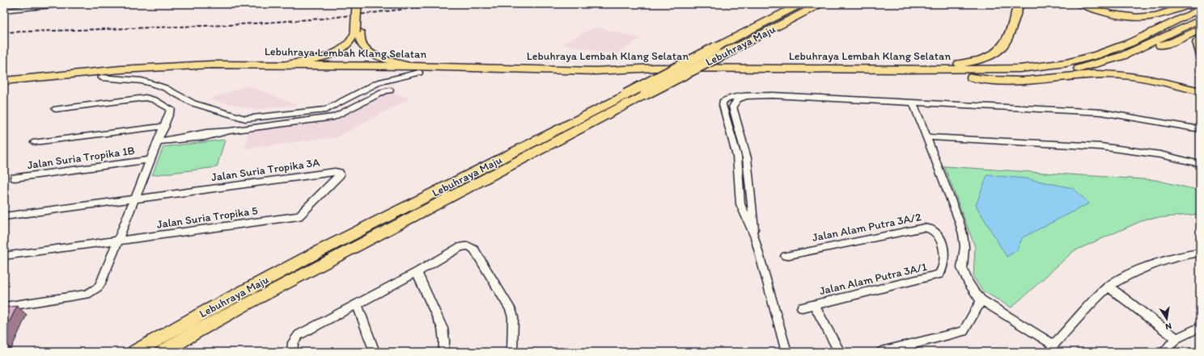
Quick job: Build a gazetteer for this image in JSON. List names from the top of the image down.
{
  "streets": {
    "highway": ["Lebuhraya Maju", "Lebuhraya Lembah Klang Selatan"],
    "street": [
      "Jalan Suria Tropika 1B",
      "Jalan Suria Tropika 3A",
      "Jalan Suria Tropika 5",
      "Jalan Alam Putra 3A/2",
      "Jalan Alam Putra 3A/1"
    ]
  },
  "crossings": [
    ["Jalan Suria Tropika 3A", "Jalan Suria Tropika 5"],
    ["Jalan Alam Putra 3A/2", "Jalan Alam Putra 3A/1"]
  ],
  "north": "bottom"
}
